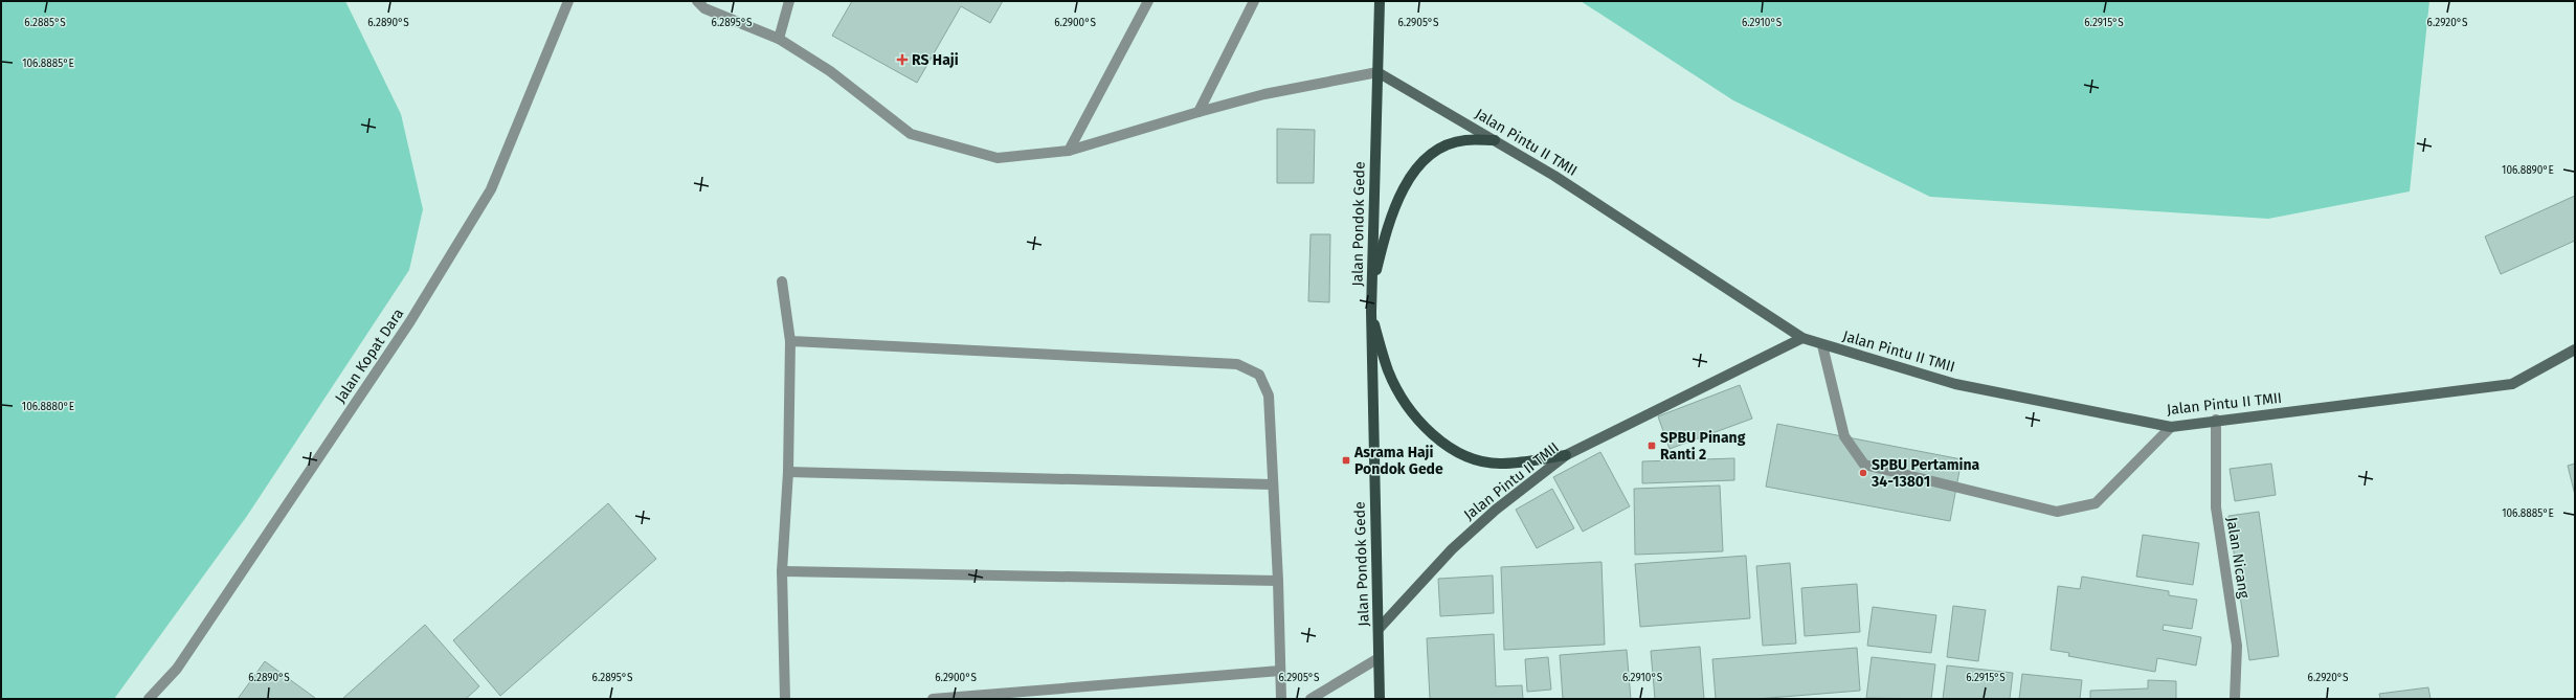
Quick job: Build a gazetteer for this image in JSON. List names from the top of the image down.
{
  "streets": {
    "main road": ["Jalan Pondok Gede"],
    "street": ["Jalan Pintu II TMII", "Jalan Kopat Dara", "Jalan Nicang"]
  },
  "crossings": [
    ["Jalan Pintu II TMII", "Jalan Pondok Gede"],
    ["Jalan Pintu II TMII", "Jalan Nicang"]
  ],
  "places": {
    "health": ["RS Haji"],
    "transit": ["SPBU Pinang Ranti 2", "Asrama Haji Pondok Gede"],
    "other": ["SPBU Pertamina 34-13801"]
  },
  "coordinates": [
    "6.2920°S",
    "6.2885°S",
    "6.2890°S",
    "6.2895°S",
    "6.2900°S",
    "6.2905°S",
    "6.2910°S",
    "6.2915°S",
    "106.8885°E",
    "106.8890°E",
    "106.8880°E"
  ]
}
